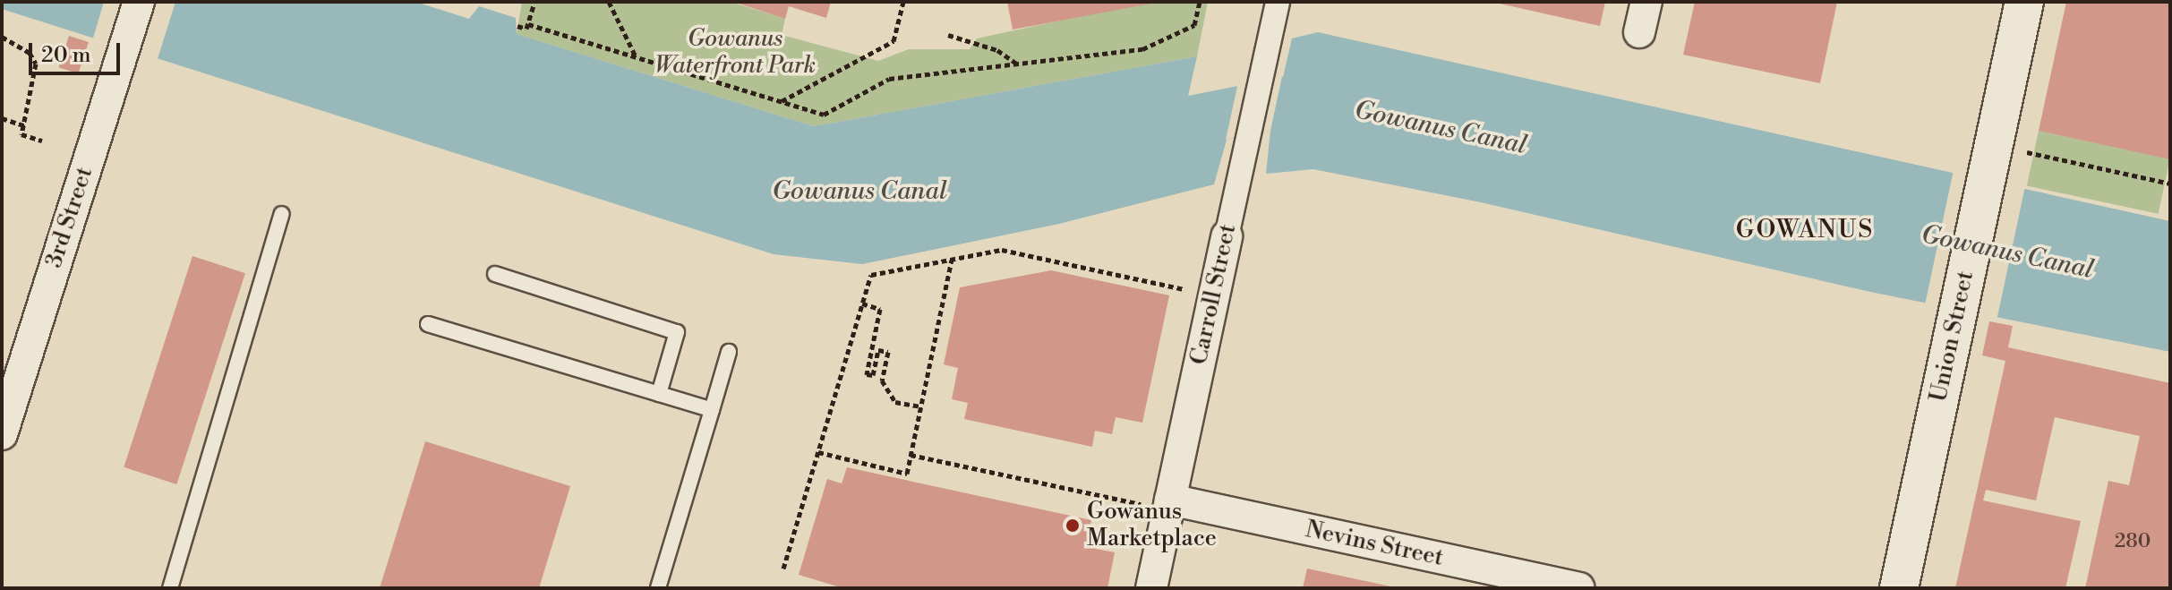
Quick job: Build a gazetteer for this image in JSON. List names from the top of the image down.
{
  "streets": {
    "street": [
      "3rd Street",
      "Carroll Street",
      "Union Street",
      "Nevins Street"
    ]
  },
  "crossings": [
    ["Carroll Street", "Nevins Street"]
  ],
  "districts": ["GOWANUS"],
  "water": ["Gowanus Canal"],
  "parks": ["Gowanus Waterfront Park"],
  "places": ["Gowanus Marketplace"],
  "house_numbers": ["280"],
  "scale_bar": "20 m"
}
